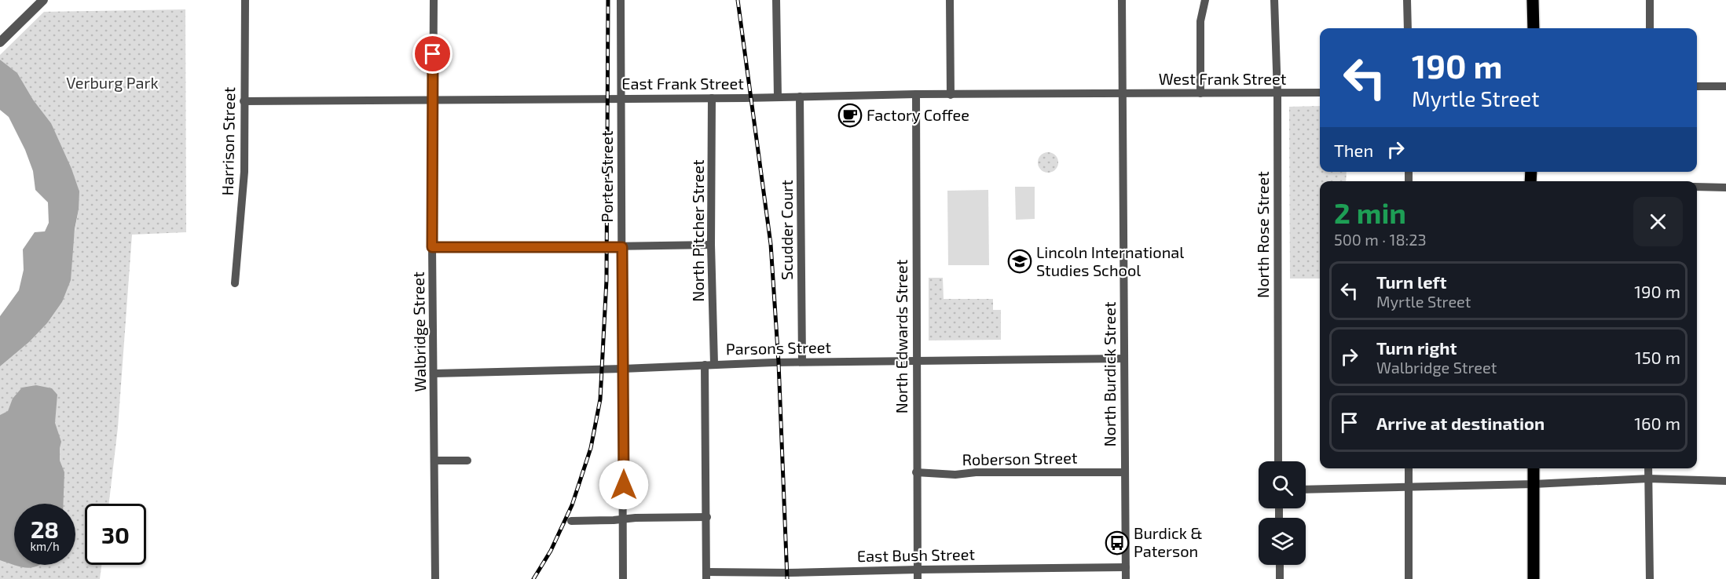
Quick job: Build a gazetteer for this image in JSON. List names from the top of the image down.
{
  "streets": {
    "street": [
      "West Frank Street",
      "East Frank Street",
      "Harrison Street",
      "Porter Street",
      "Scudder Court",
      "North Pitcher Street",
      "North Rose Street",
      "Walbridge Street",
      "North Edwards Street",
      "Parsons Street",
      "North Burdick Street",
      "Roberson Street",
      "East Bush Street"
    ]
  },
  "crossings": [
    ["West Frank Street", "East Frank Street"],
    ["West Frank Street", "North Rose Street"],
    ["West Frank Street", "North Burdick Street"],
    ["East Frank Street", "Harrison Street"],
    ["East Frank Street", "Porter Street"],
    ["East Frank Street", "Scudder Court"],
    ["East Frank Street", "North Pitcher Street"],
    ["East Frank Street", "Walbridge Street"],
    ["East Frank Street", "North Edwards Street"],
    ["East Frank Street", "North Burdick Street"],
    ["Porter Street", "Parsons Street"],
    ["Scudder Court", "Parsons Street"],
    ["North Pitcher Street", "Parsons Street"],
    ["Walbridge Street", "Parsons Street"],
    ["North Edwards Street", "Parsons Street"],
    ["North Edwards Street", "Roberson Street"],
    ["North Edwards Street", "East Bush Street"],
    ["Parsons Street", "North Burdick Street"],
    ["North Burdick Street", "Roberson Street"],
    ["North Burdick Street", "East Bush Street"]
  ],
  "parks": ["Verburg Park"],
  "places": {
    "cafe": ["Factory Coffee"],
    "school or university": ["Lincoln International Studies School"],
    "bus stop": ["Burdick & Paterson"]
  },
  "page": {
    "turn": ["190 m", "Myrtle Street"],
    "then": "Then",
    "heading": ["2 min", "500 m · 18:23"],
    "list": [
      {
        "name": "Turn left",
        "note": "Myrtle Street",
        "value": "190 m"
      },
      {
        "name": "Turn right",
        "note": "Walbridge Street",
        "value": "150 m"
      },
      {
        "name": "Arrive at destination",
        "value": "160 m"
      }
    ],
    "speed": "28 km/h",
    "limit": "30"
  }
}
